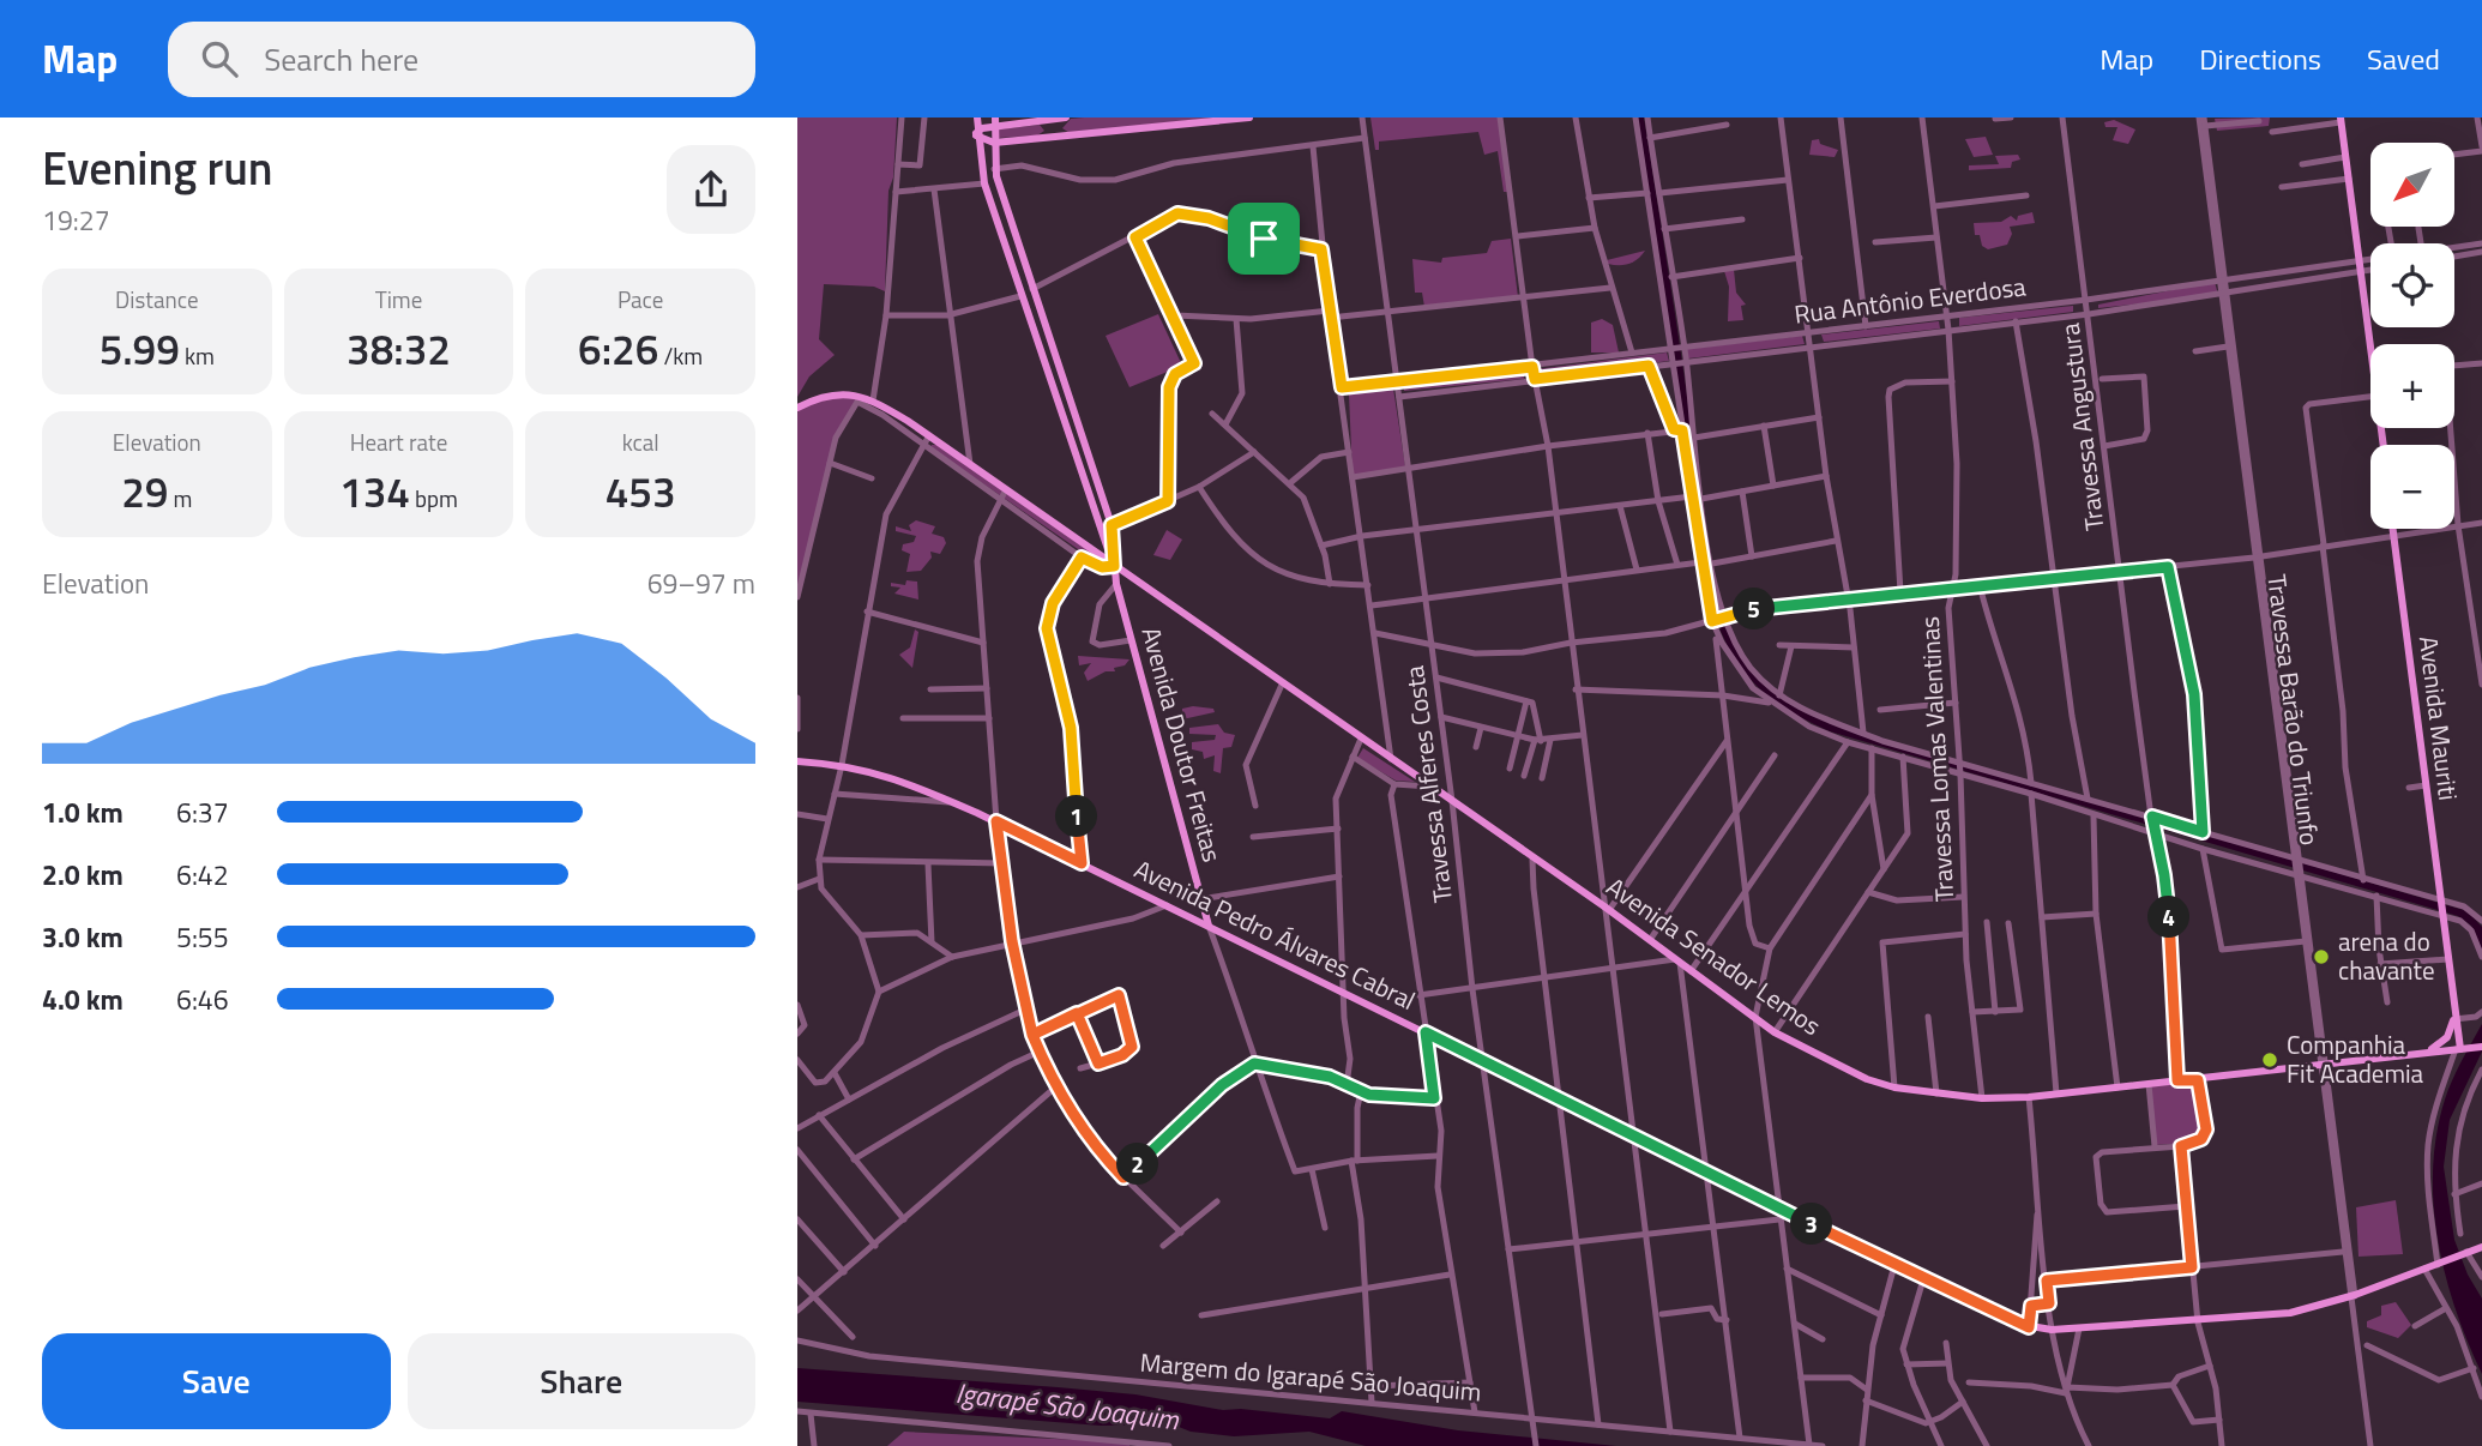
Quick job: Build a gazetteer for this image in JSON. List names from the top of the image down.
{
  "streets": {
    "main road": [
      "Avenida Mauriti",
      "Avenida Doutor Freitas",
      "Avenida Pedro Álvares Cabral",
      "Avenida Senador Lemos"
    ],
    "street": [
      "Rua Antônio Everdosa",
      "Travessa Angustura",
      "Travessa Barão do Triunfo",
      "Travessa Lomas Valentinas",
      "Travessa Alferes Costa",
      "Margem do Igarapé São Joaquim"
    ]
  },
  "crossings": [
    ["Rua Antônio Everdosa", "Travessa Angustura"],
    ["Rua Antônio Everdosa", "Travessa Barão do Triunfo"],
    ["Rua Antônio Everdosa", "Travessa Lomas Valentinas"],
    ["Rua Antônio Everdosa", "Travessa Alferes Costa"],
    ["Travessa Angustura", "Avenida Senador Lemos"],
    ["Travessa Barão do Triunfo", "Avenida Pedro Álvares Cabral"],
    ["Travessa Barão do Triunfo", "Avenida Senador Lemos"],
    ["Avenida Mauriti", "Avenida Senador Lemos"],
    ["Avenida Doutor Freitas", "Avenida Pedro Álvares Cabral"],
    ["Avenida Doutor Freitas", "Avenida Senador Lemos"],
    ["Travessa Lomas Valentinas", "Avenida Senador Lemos"],
    ["Travessa Alferes Costa", "Avenida Pedro Álvares Cabral"],
    ["Travessa Alferes Costa", "Avenida Senador Lemos"],
    ["Travessa Alferes Costa", "Margem do Igarapé São Joaquim"]
  ],
  "water": ["Igarapé São Joaquim"],
  "places": ["arena do chavante", "Companhia Fit Academia"],
  "north": "bottom left",
  "page": {
    "header": "Map",
    "search": "Search here",
    "nav": ["Map", "Directions", "Saved"],
    "heading": ["Evening run", "19:27"],
    "map_buttons": ["+", "−"],
    "stats": [
      ["Distance", "5.99 km"],
      ["Time", "38:32"],
      ["Pace", "6:26 /km"],
      ["Elevation", "29 m"],
      ["Heart rate", "134 bpm"],
      ["kcal", "453"]
    ],
    "chart": ["Elevation", "69–97 m"],
    "pins": [
      "5",
      "1",
      "4",
      "2",
      "3"
    ],
    "list": [
      {
        "name": "1.0 km",
        "note": "6:37"
      },
      {
        "name": "2.0 km",
        "note": "6:42"
      },
      {
        "name": "3.0 km",
        "note": "5:55"
      },
      {
        "name": "4.0 km",
        "note": "6:46"
      }
    ],
    "buttons": ["Save", "Share"]
  }
}
